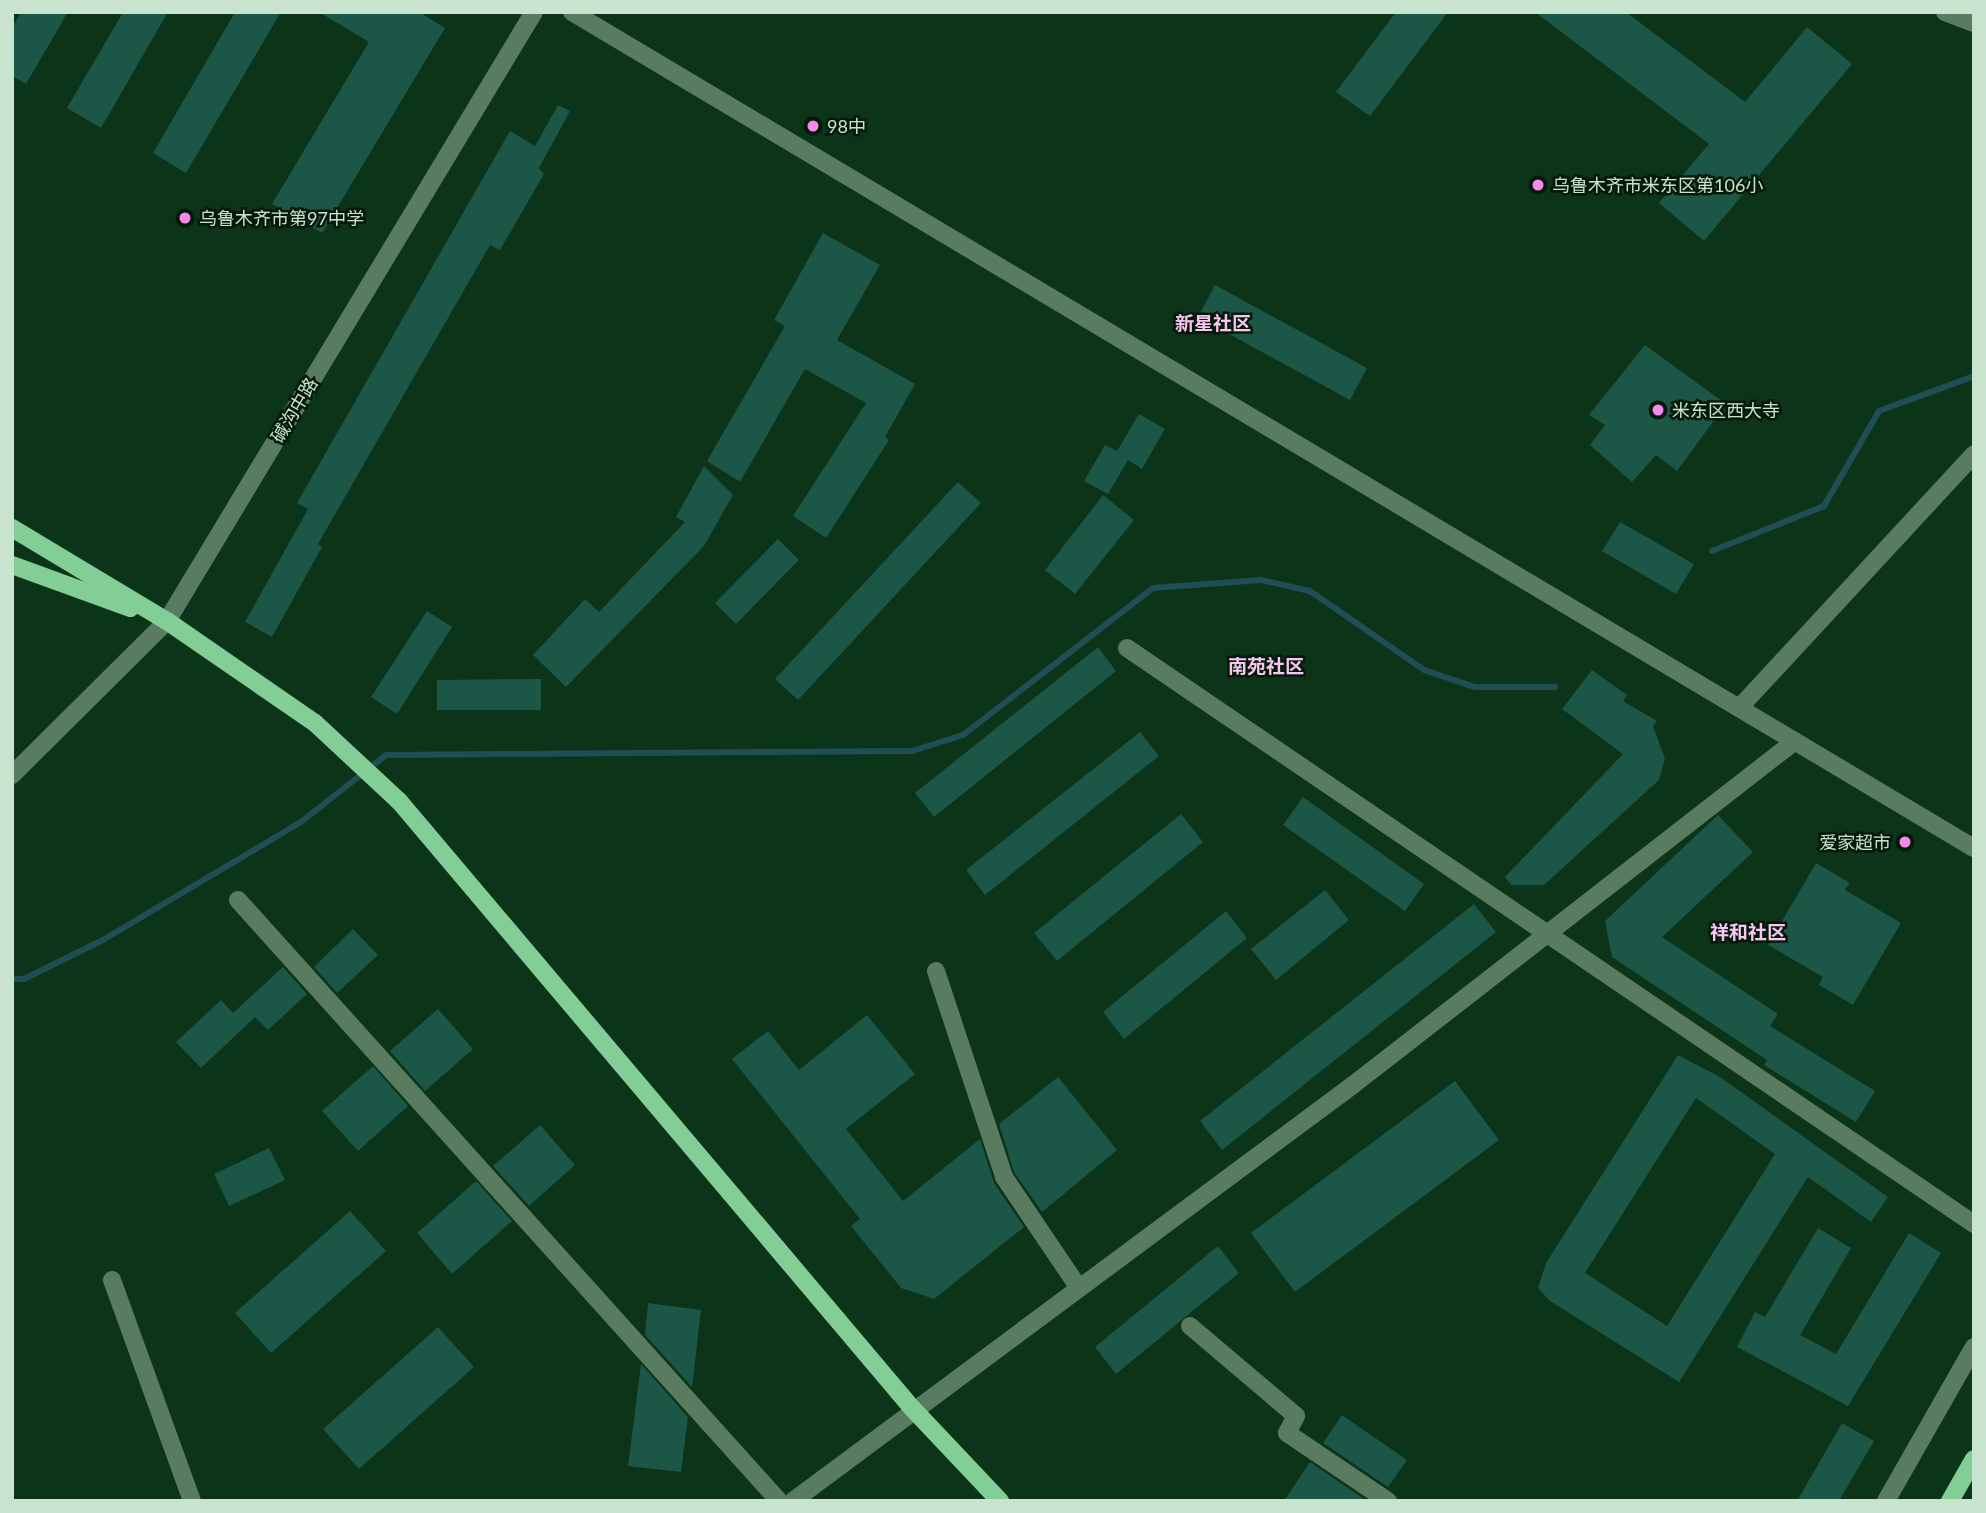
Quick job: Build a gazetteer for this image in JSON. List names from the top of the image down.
{
  "streets": {
    "street": ["碱沟中路"]
  },
  "districts": ["新星社区", "南苑社区", "祥和社区"],
  "places": [
    "98中",
    "乌鲁木齐市米东区第106小",
    "乌鲁木齐市第97中学",
    "米东区西大寺",
    "爱家超市"
  ]
}
